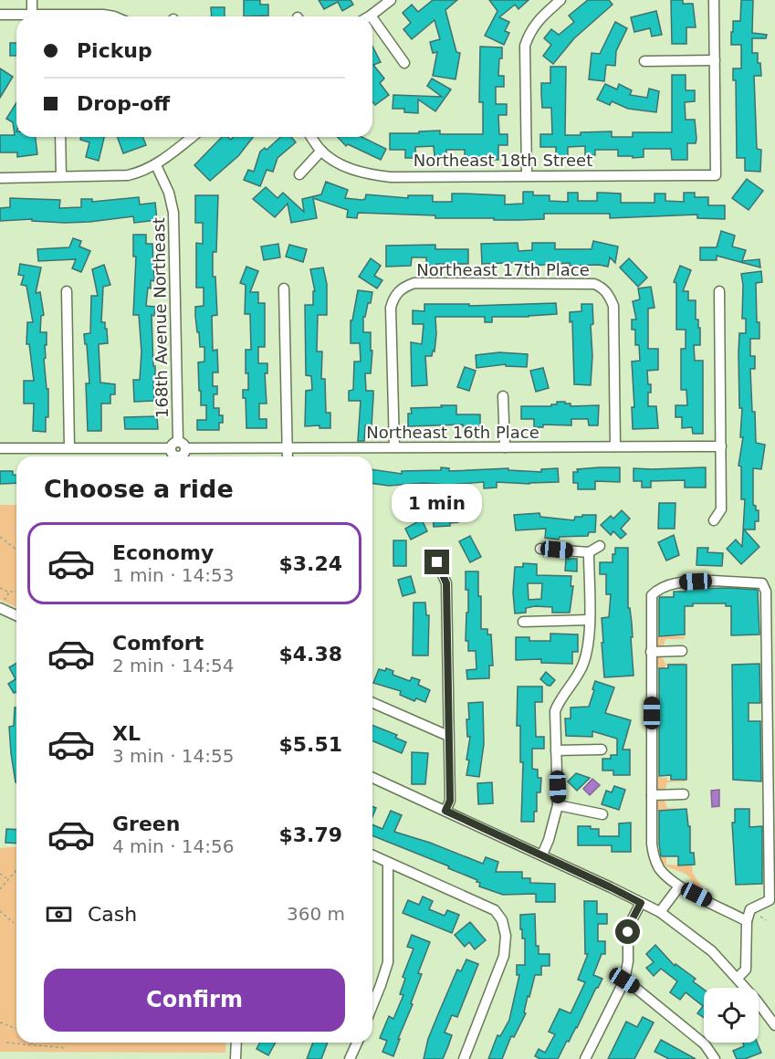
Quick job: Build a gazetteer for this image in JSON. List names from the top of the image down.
{
  "streets": {
    "street": [
      "Northeast 18th Street",
      "Northeast 17th Place",
      "168th Avenue Northeast",
      "Northeast 16th Place"
    ]
  },
  "crossings": [
    ["Northeast 17th Place", "Northeast 16th Place"]
  ],
  "page": {
    "banner": ["Pickup", "Drop-off"],
    "heading": "Choose a ride",
    "bubble": "1 min",
    "list": [
      {
        "name": "Economy",
        "note": "1 min · 14:53",
        "value": "$3.24"
      },
      {
        "name": "Comfort",
        "note": "2 min · 14:54",
        "value": "$4.38"
      },
      {
        "name": "XL",
        "note": "3 min · 14:55",
        "value": "$5.51"
      },
      {
        "name": "Green",
        "note": "4 min · 14:56",
        "value": "$3.79"
      }
    ],
    "pay": ["Cash", "360 m"],
    "buttons": "Confirm"
  }
}
